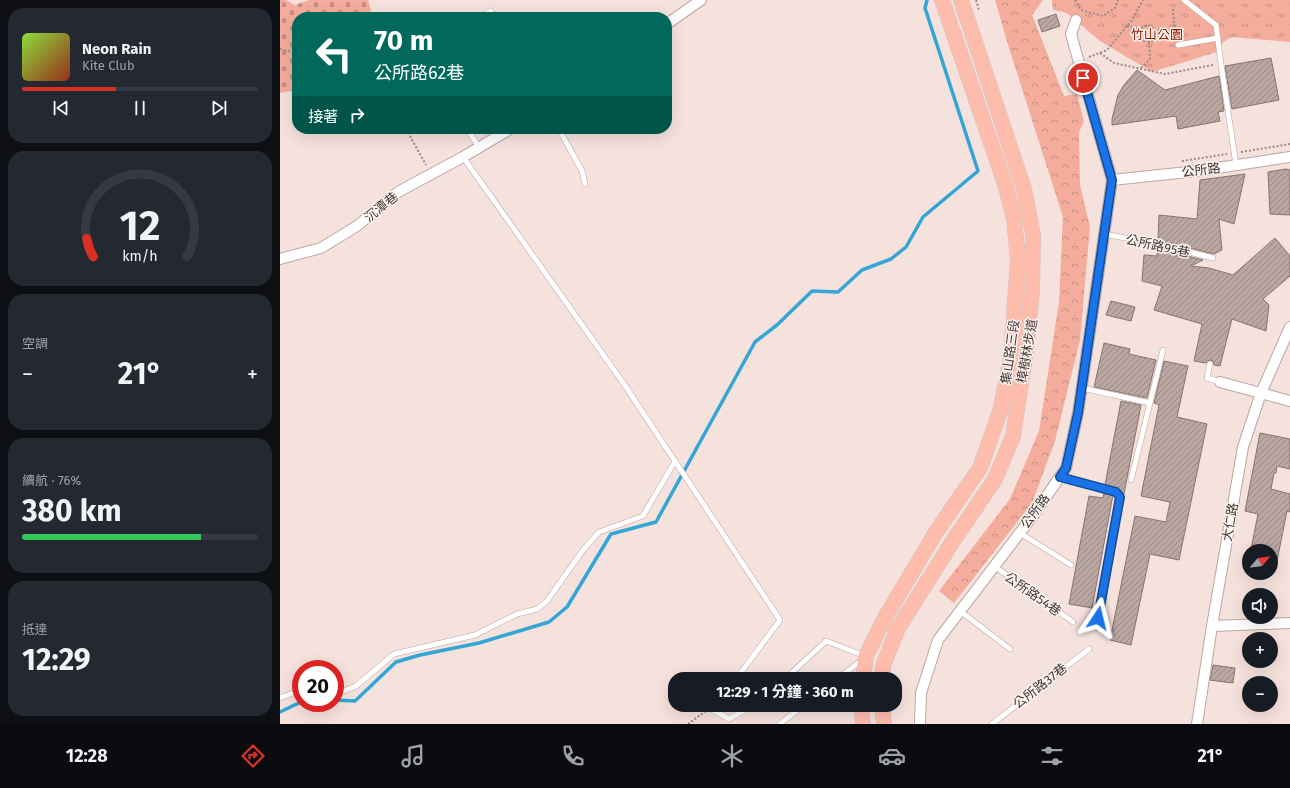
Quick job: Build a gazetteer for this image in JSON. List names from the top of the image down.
{
  "streets": {
    "main road": ["集山路三段"],
    "street": ["公所路", "沉潭巷", "大仁路"],
    "lane": ["公所路95巷", "公所路54巷", "公所路37巷"]
  },
  "crossings": [
    ["公所路", "公所路95巷"],
    ["公所路", "公所路54巷"]
  ],
  "parks": ["竹山公園"],
  "north": "top right",
  "page": {
    "turn": ["70 m", "公所路62巷"],
    "song": ["Neon Rain", "Kite Club"],
    "then": "接著",
    "tile": [
      "空調",
      ["續航 · 76%", "380 km"],
      ["抵達", "12:29"]
    ],
    "heat": ["−", "21°", "+"],
    "map_buttons": ["+", "−"],
    "limit": "20",
    "trip": "12:29 · 1 分鐘 · 360 m",
    "tabs": ["12:28", "21°"],
    "gauge": ["12", "km/h"]
  }
}
